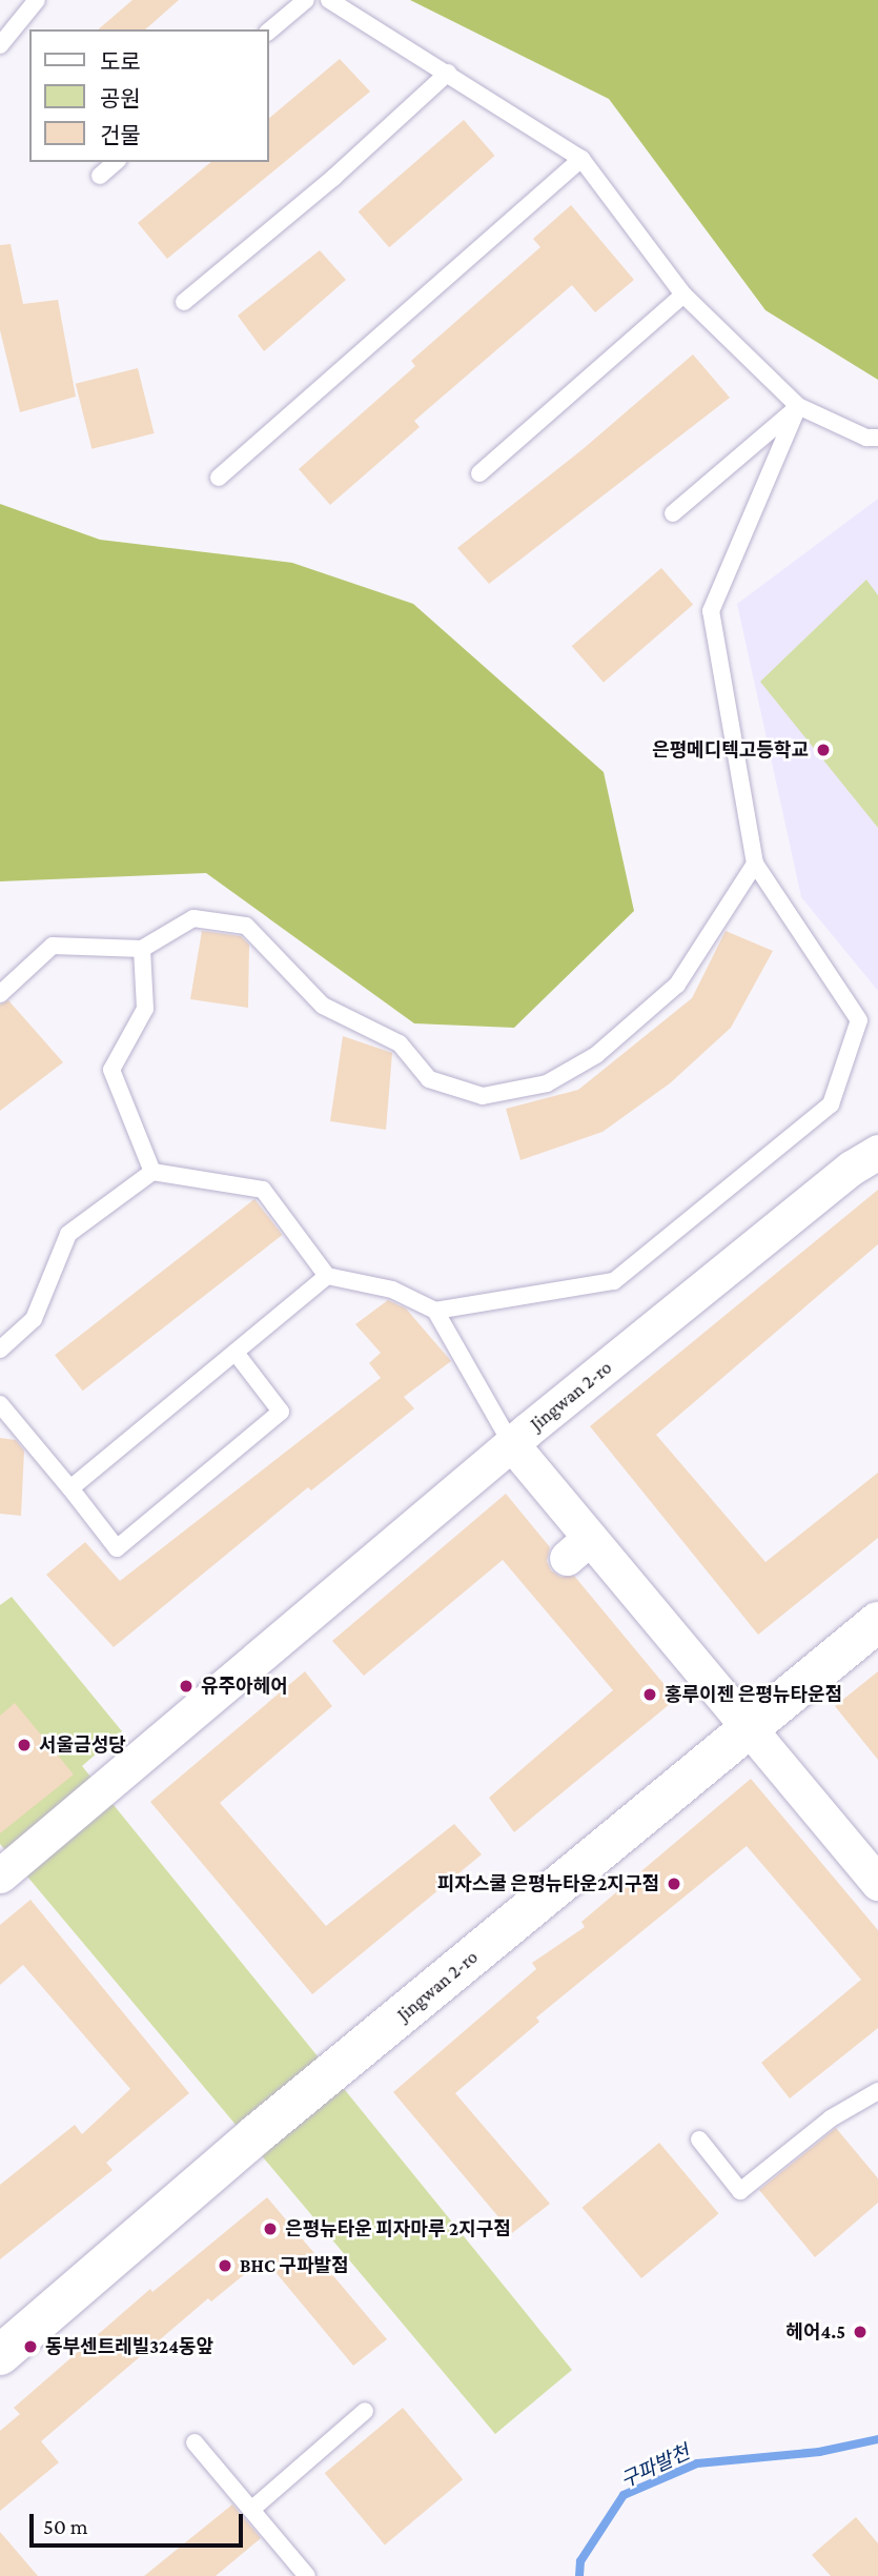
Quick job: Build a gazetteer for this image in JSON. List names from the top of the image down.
{
  "streets": {
    "street": ["Jingwan 2-ro"]
  },
  "water": ["구파발천"],
  "places": [
    "은평메디텍고등학교",
    "유주아헤어",
    "홍루이젠 은평뉴타운점",
    "서울금성당",
    "피자스쿨 은평뉴타운2지구점",
    "은평뉴타운 피자마루 2지구점",
    "BHC 구파발점",
    "헤어4.5",
    "동부센트레빌324동앞"
  ],
  "legend": ["도로", "공원", "건물"],
  "scale_bar": "50 m"
}
